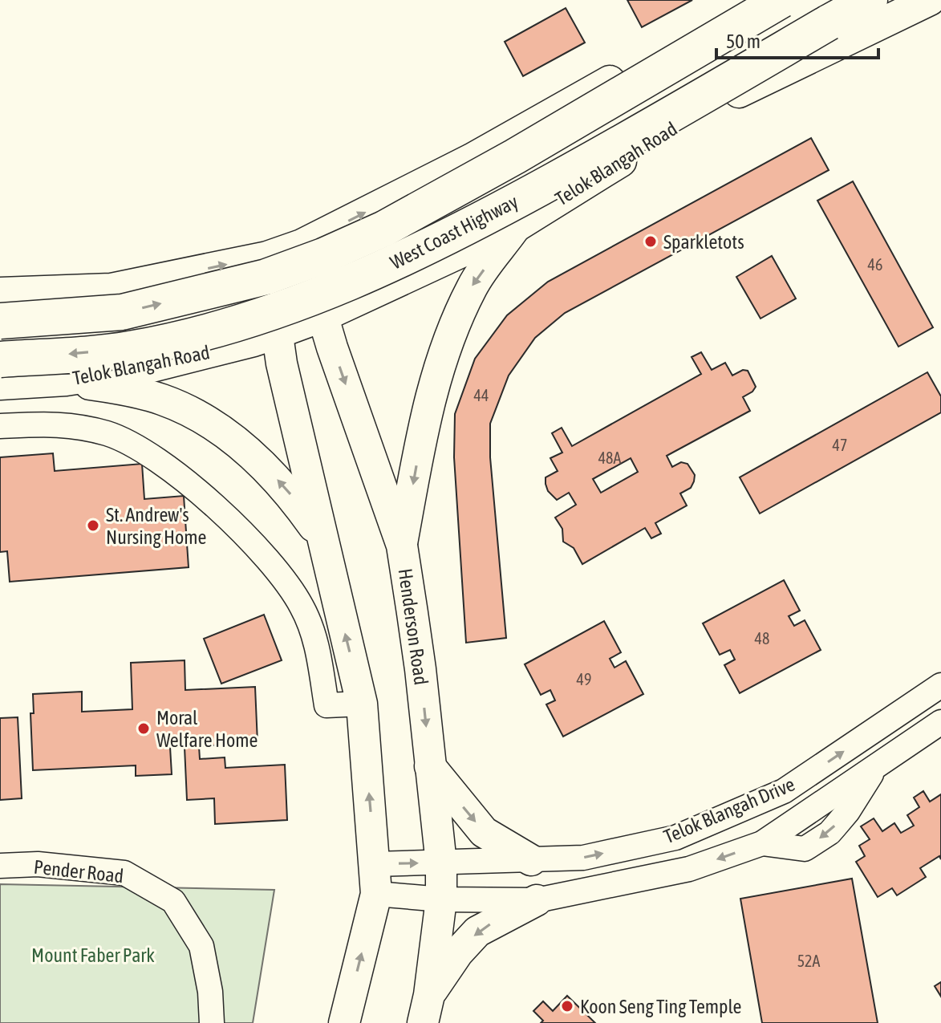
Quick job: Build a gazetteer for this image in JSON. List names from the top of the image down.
{
  "streets": {
    "highway": ["West Coast Highway"],
    "main road": ["Telok Blangah Road", "Henderson Road"],
    "street": ["Telok Blangah Drive", "Pender Road"]
  },
  "crossings": [
    ["Telok Blangah Road", "Henderson Road"],
    ["Henderson Road", "Telok Blangah Drive"]
  ],
  "parks": ["Mount Faber Park"],
  "places": [
    "Sparkletots",
    "St. Andrew's Nursing Home",
    "Moral Welfare Home",
    "Koon Seng Ting Temple"
  ],
  "house_numbers": [
    "46",
    "44",
    "47",
    "48A",
    "48",
    "49",
    "52A"
  ],
  "scale_bar": "50 m"
}
